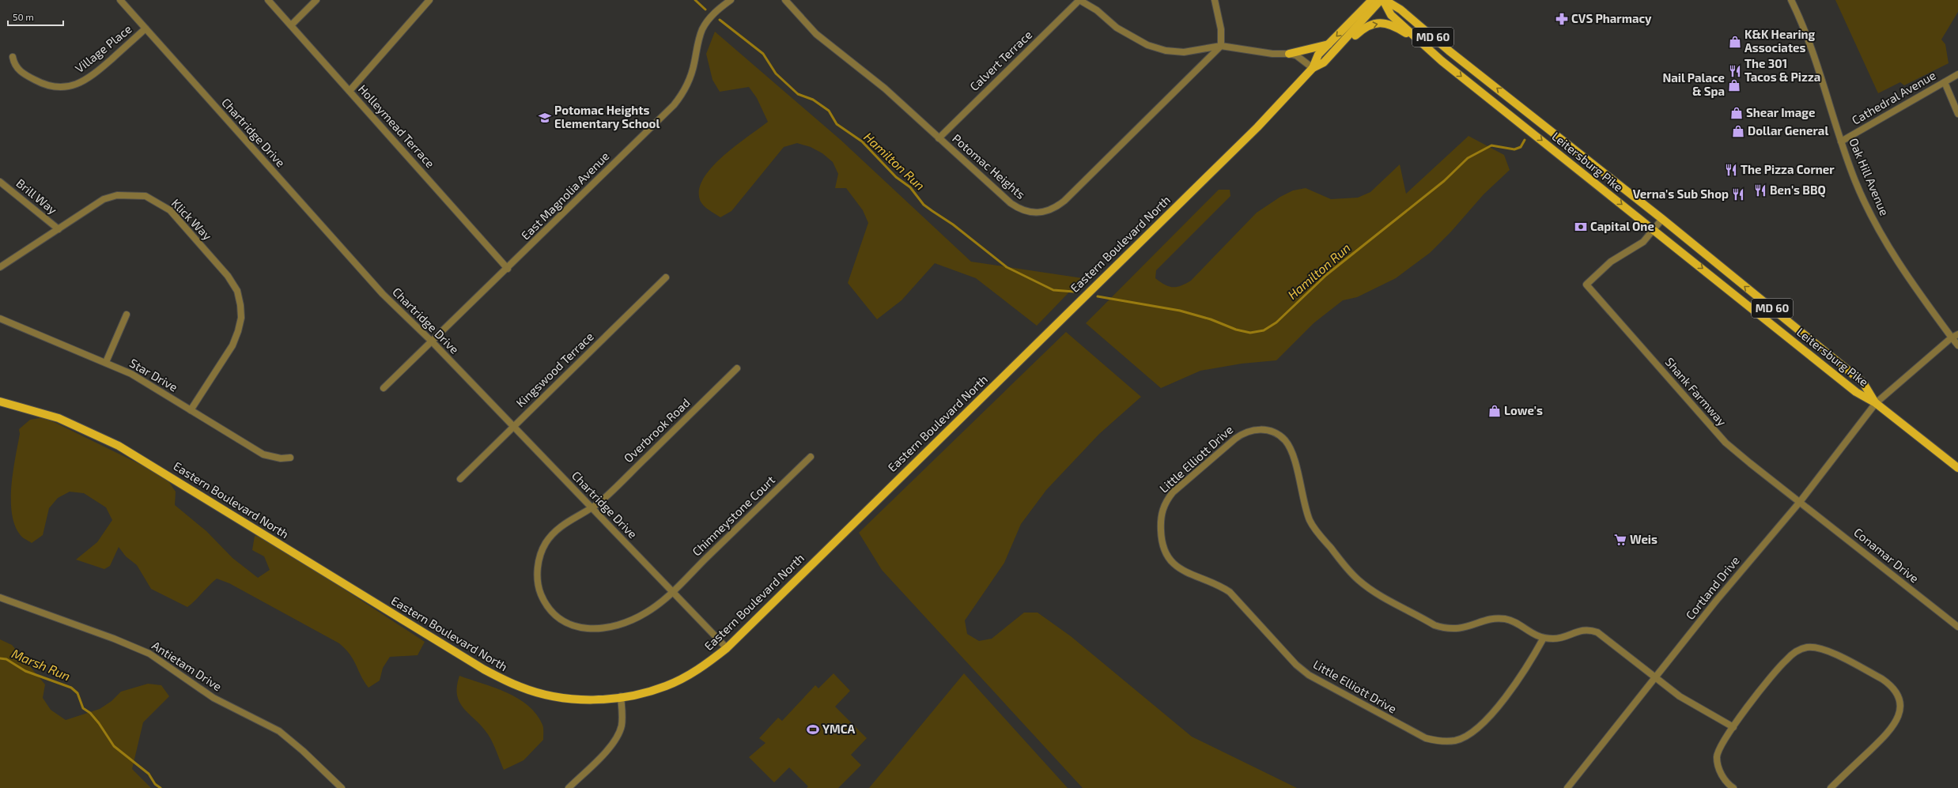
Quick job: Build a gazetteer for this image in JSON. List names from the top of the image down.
{
  "streets": {
    "main road": ["MD 60", "Leitersburg Pike", "Eastern Boulevard North"],
    "street": [
      "Village Place",
      "Calvert Terrace",
      "Cathedral Avenue",
      "Holleymead Terrace",
      "Chartridge Drive",
      "Potomac Heights",
      "Oak Hill Avenue",
      "East Magnolia Avenue",
      "Brill Way",
      "Klick Way",
      "Kingswood Terrace",
      "Star Drive",
      "Shank Farmway",
      "Overbrook Road",
      "Little Elliott Drive",
      "Chimneystone Court",
      "Conamar Drive",
      "Cortland Drive",
      "Antietam Drive"
    ]
  },
  "crossings": [
    ["Village Place", "Chartridge Drive"],
    ["Calvert Terrace", "Potomac Heights"],
    ["Cathedral Avenue", "Oak Hill Avenue"],
    ["Holleymead Terrace", "East Magnolia Avenue"],
    ["Chartridge Drive", "East Magnolia Avenue"],
    ["Chartridge Drive", "Eastern Boulevard North"],
    ["Chartridge Drive", "Kingswood Terrace"],
    ["Chartridge Drive", "Overbrook Road"],
    ["Chartridge Drive", "Chimneystone Court"],
    ["Leitersburg Pike", "Eastern Boulevard North"],
    ["Leitersburg Pike", "Shank Farmway"],
    ["Leitersburg Pike", "Cortland Drive"],
    ["Oak Hill Avenue", "Cortland Drive"],
    ["Brill Way", "Klick Way"],
    ["Klick Way", "Star Drive"],
    ["Shank Farmway", "Conamar Drive"],
    ["Shank Farmway", "Cortland Drive"],
    ["Overbrook Road", "Chimneystone Court"],
    ["Little Elliott Drive", "Cortland Drive"],
    ["Conamar Drive", "Cortland Drive"]
  ],
  "water": ["Hamilton Run", "Marsh Run"],
  "places": {
    "pharmacy": ["CVS Pharmacy"],
    "shop": [
      "K&K Hearing Associates",
      "Nail Palace & Spa",
      "Shear Image",
      "Dollar General",
      "Lowe's"
    ],
    "restaurant": [
      "The 301 Tacos & Pizza",
      "The Pizza Corner",
      "Ben's BBQ",
      "Verna's Sub Shop"
    ],
    "school or university": ["Potomac Heights Elementary School"],
    "bank": ["Capital One"],
    "supermarket": ["Weis"],
    "sports": ["YMCA"]
  },
  "scale_bar": "50 m"
}
